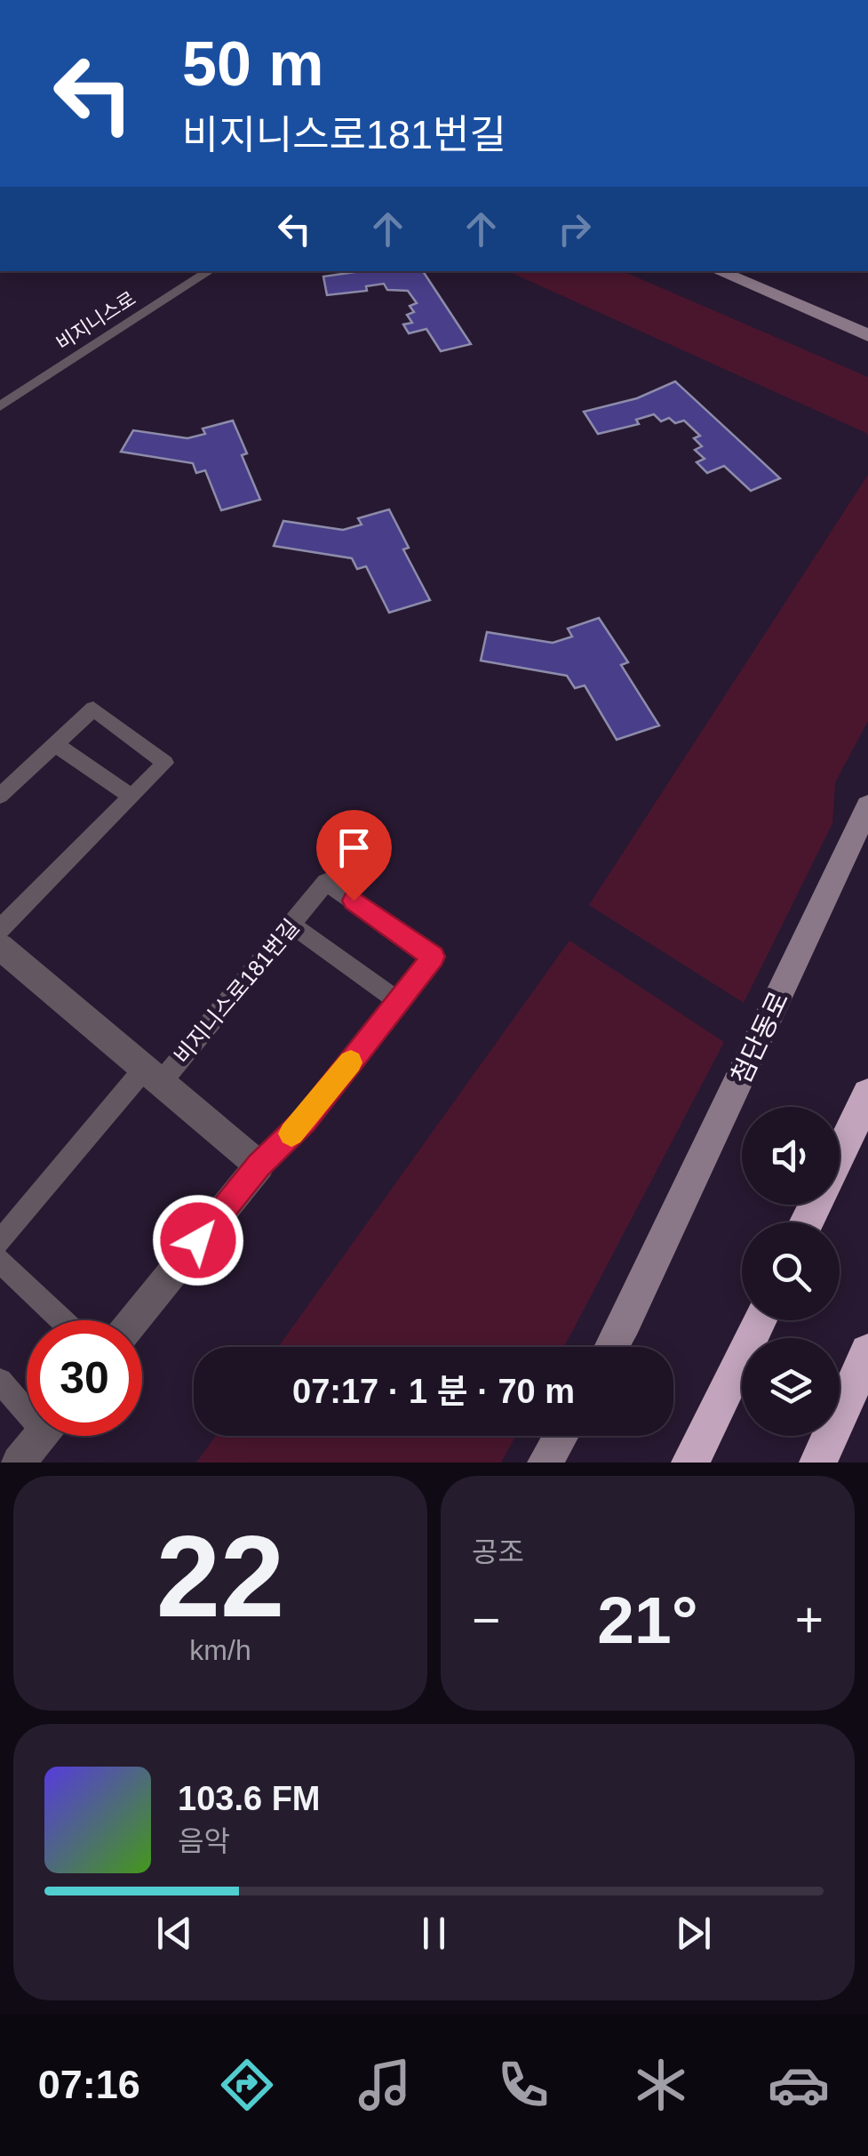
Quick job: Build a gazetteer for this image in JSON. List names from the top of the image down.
{
  "streets": {
    "main road": ["첨단동로"],
    "street": ["비지니스로181번길"],
    "lane": ["비지니스로"]
  },
  "page": {
    "turn": ["50 m", "비지니스로181번길"],
    "limit": "30",
    "trip": "07:17 · 1 분 · 70 m",
    "tile": [
      ["22", "km/h"],
      "공조"
    ],
    "heat": ["−", "21°", "+"],
    "song": ["103.6 FM", "음악"],
    "tabs": "07:16"
  }
}
